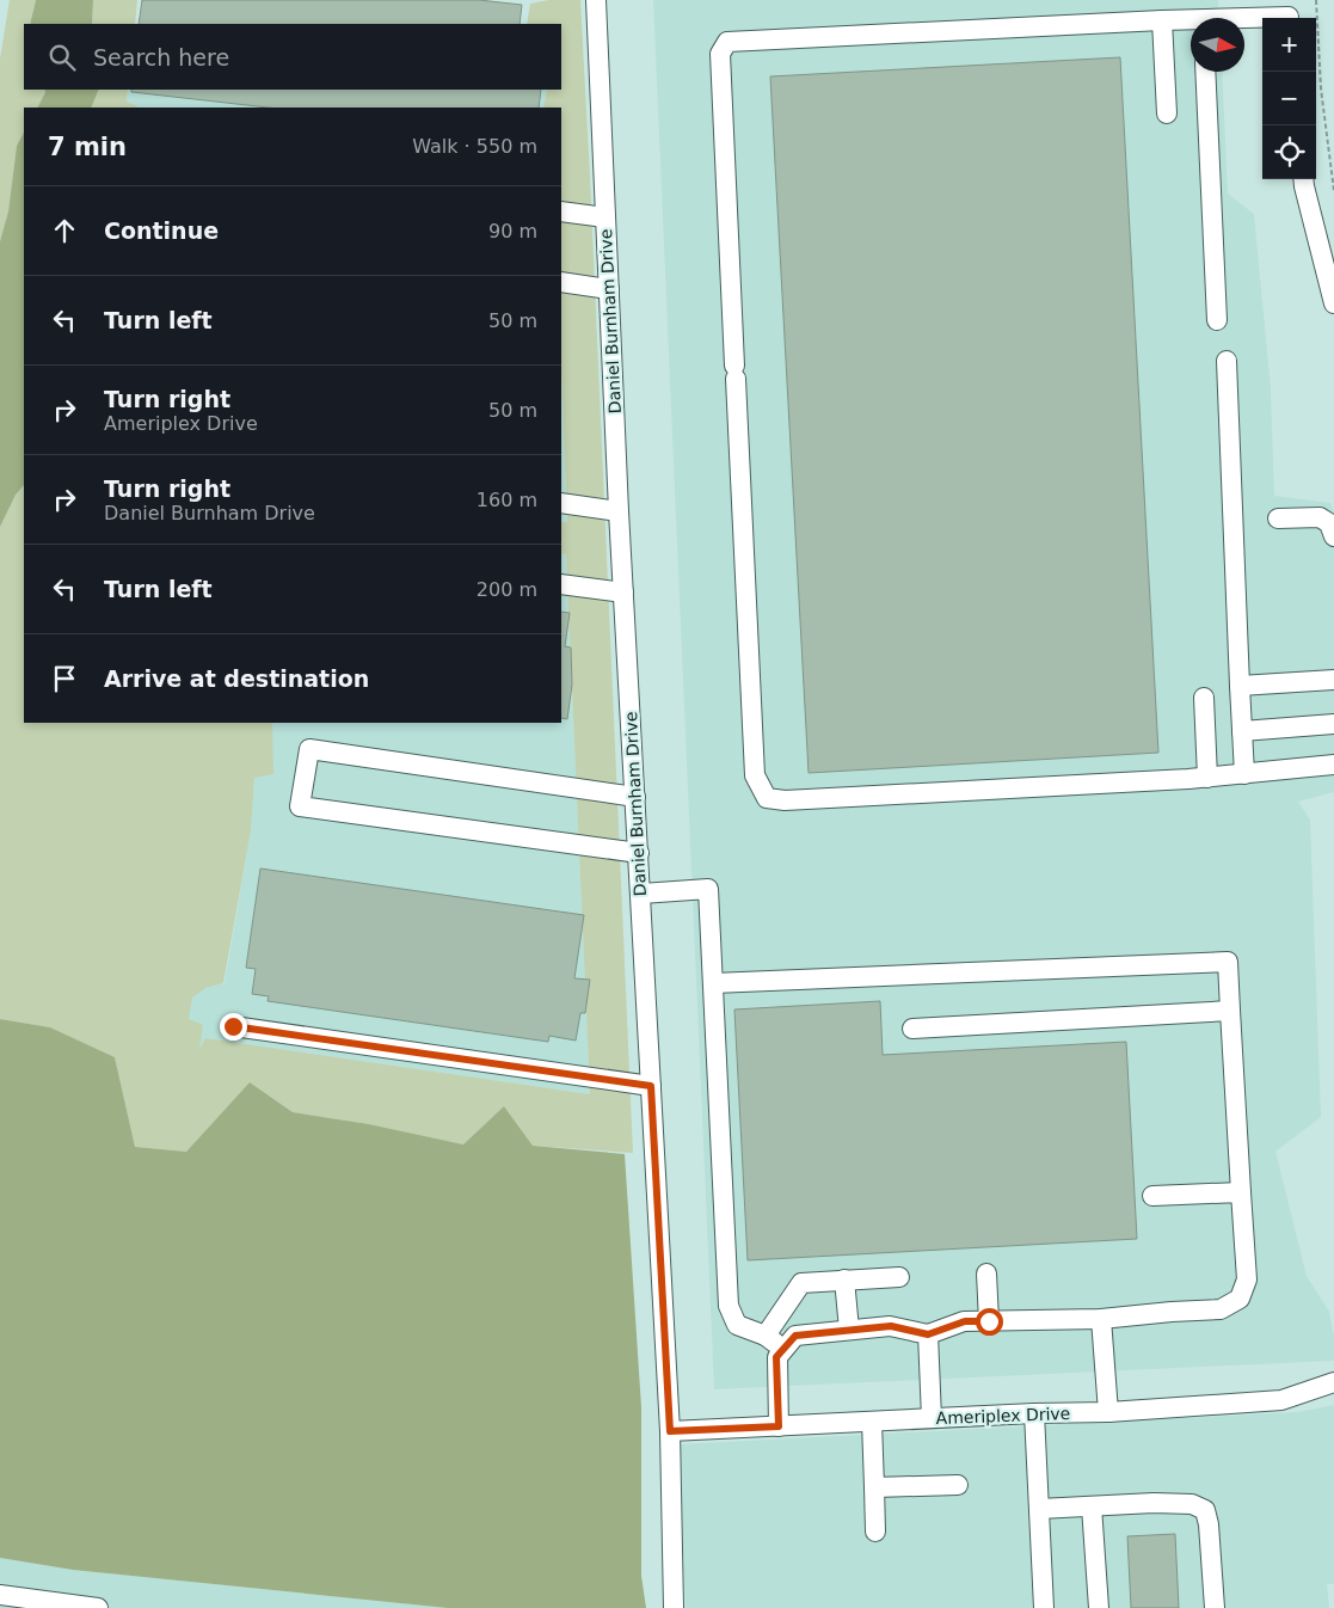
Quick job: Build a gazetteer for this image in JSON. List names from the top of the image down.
{
  "streets": {
    "street": ["Daniel Burnham Drive", "Ameriplex Drive"]
  },
  "crossings": [
    ["Daniel Burnham Drive", "Ameriplex Drive"]
  ],
  "north": "right",
  "page": {
    "map_buttons": ["+", "−"],
    "search": "Search here",
    "heading": ["7 min", "Walk · 550 m"],
    "list": [
      ["Continue", "90 m"],
      ["Turn left", "50 m"],
      ["Turn right", "Ameriplex Drive", "50 m"],
      ["Turn right", "Daniel Burnham Drive", "160 m"],
      ["Turn left", "200 m"],
      "Arrive at destination"
    ]
  }
}
